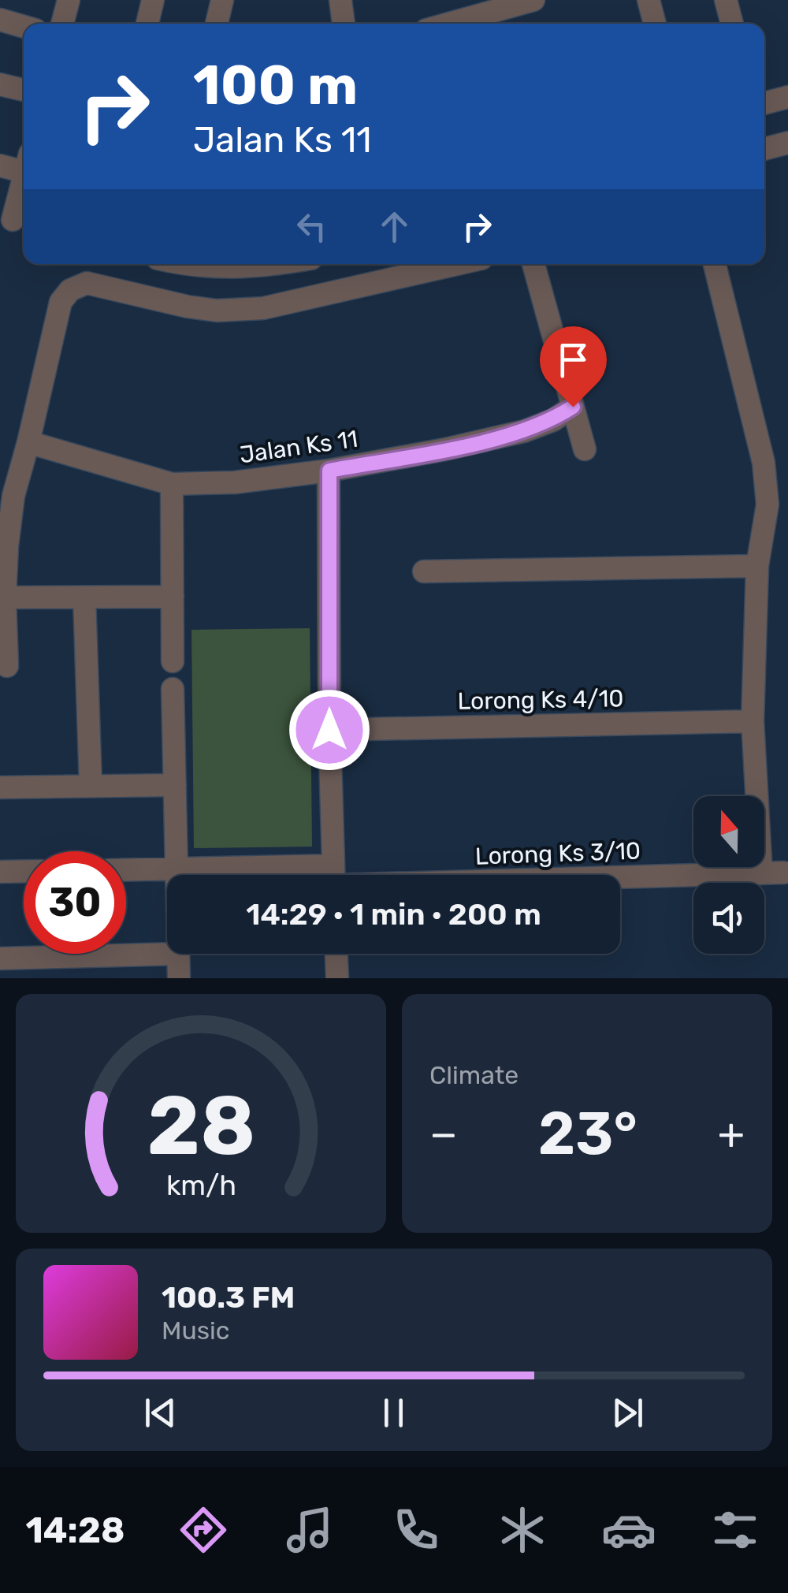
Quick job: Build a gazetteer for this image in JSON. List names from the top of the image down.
{
  "streets": {
    "street": ["Jalan Ks 11", "Lorong Ks 4/10", "Lorong Ks 3/10"]
  },
  "north": "top",
  "page": {
    "turn": ["100 m", "Jalan Ks 11"],
    "limit": "30",
    "trip": "14:29 · 1 min · 200 m",
    "tile": "Climate",
    "heat": ["−", "23°", "+"],
    "song": ["100.3 FM", "Music"],
    "tabs": "14:28",
    "gauge": ["28", "km/h"]
  }
}
